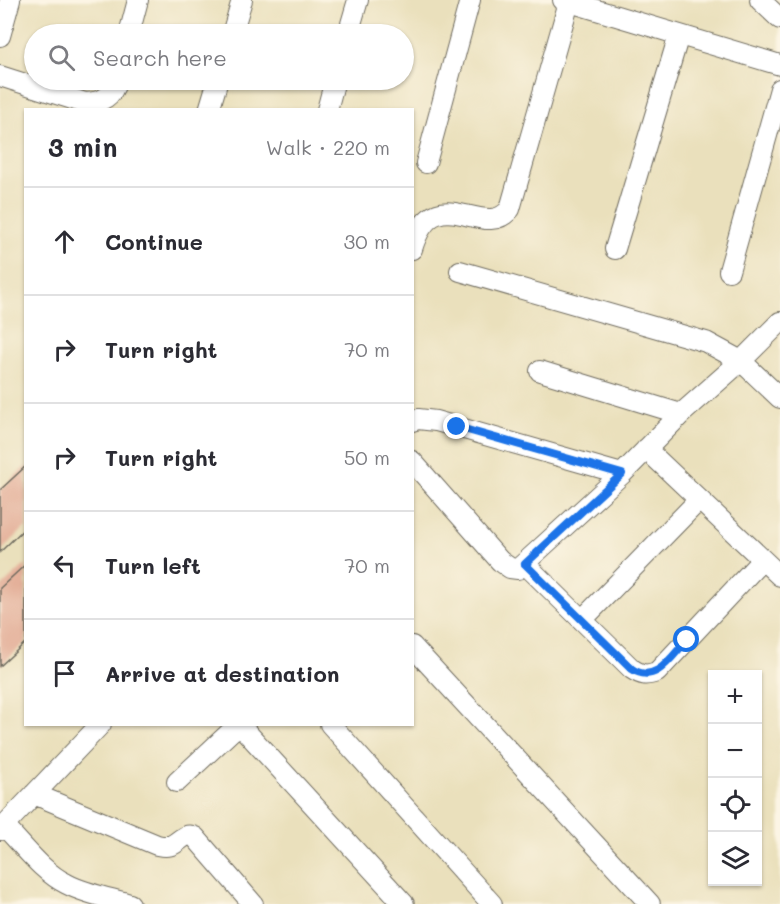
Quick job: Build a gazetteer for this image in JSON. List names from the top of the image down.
{
  "page": {
    "search": "Search here",
    "heading": ["3 min", "Walk · 220 m"],
    "list": [
      ["Continue", "30 m"],
      ["Turn right", "70 m"],
      ["Turn right", "50 m"],
      ["Turn left", "70 m"],
      "Arrive at destination"
    ],
    "map_buttons": ["+", "−"]
  }
}
